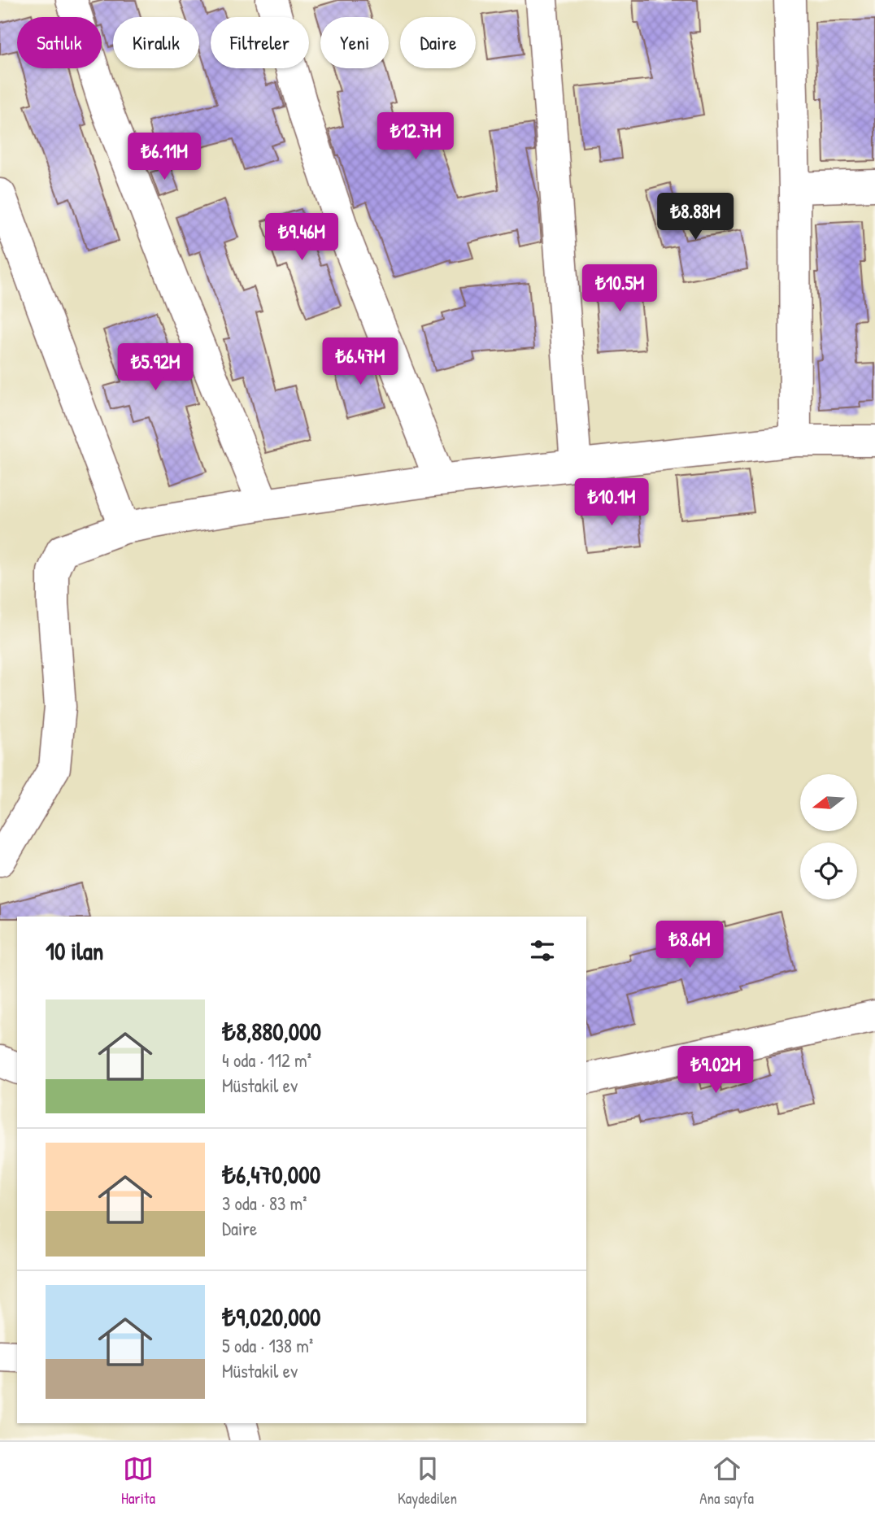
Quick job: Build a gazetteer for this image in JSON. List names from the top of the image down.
{
  "north": "left",
  "page": {
    "chip": [
      "Satılık",
      "Kiralık",
      "Filtreler",
      "Yeni",
      "Daire"
    ],
    "price": [
      "₺12.7M",
      "₺6.11M",
      "₺8.88M",
      "₺9.46M",
      "₺10.5M",
      "₺6.47M",
      "₺5.92M",
      "₺10.1M",
      "₺8.6M",
      "₺9.02M"
    ],
    "heading": "10 ilan",
    "list": [
      {
        "name": "₺8,880,000",
        "note": "4 oda · 112 m² · Müstakil ev"
      },
      {
        "name": "₺6,470,000",
        "note": "3 oda · 83 m² · Daire"
      },
      {
        "name": "₺9,020,000",
        "note": "5 oda · 138 m² · Müstakil ev"
      }
    ],
    "tabs": ["Harita", "Kaydedilen", "Ana sayfa"]
  }
}
